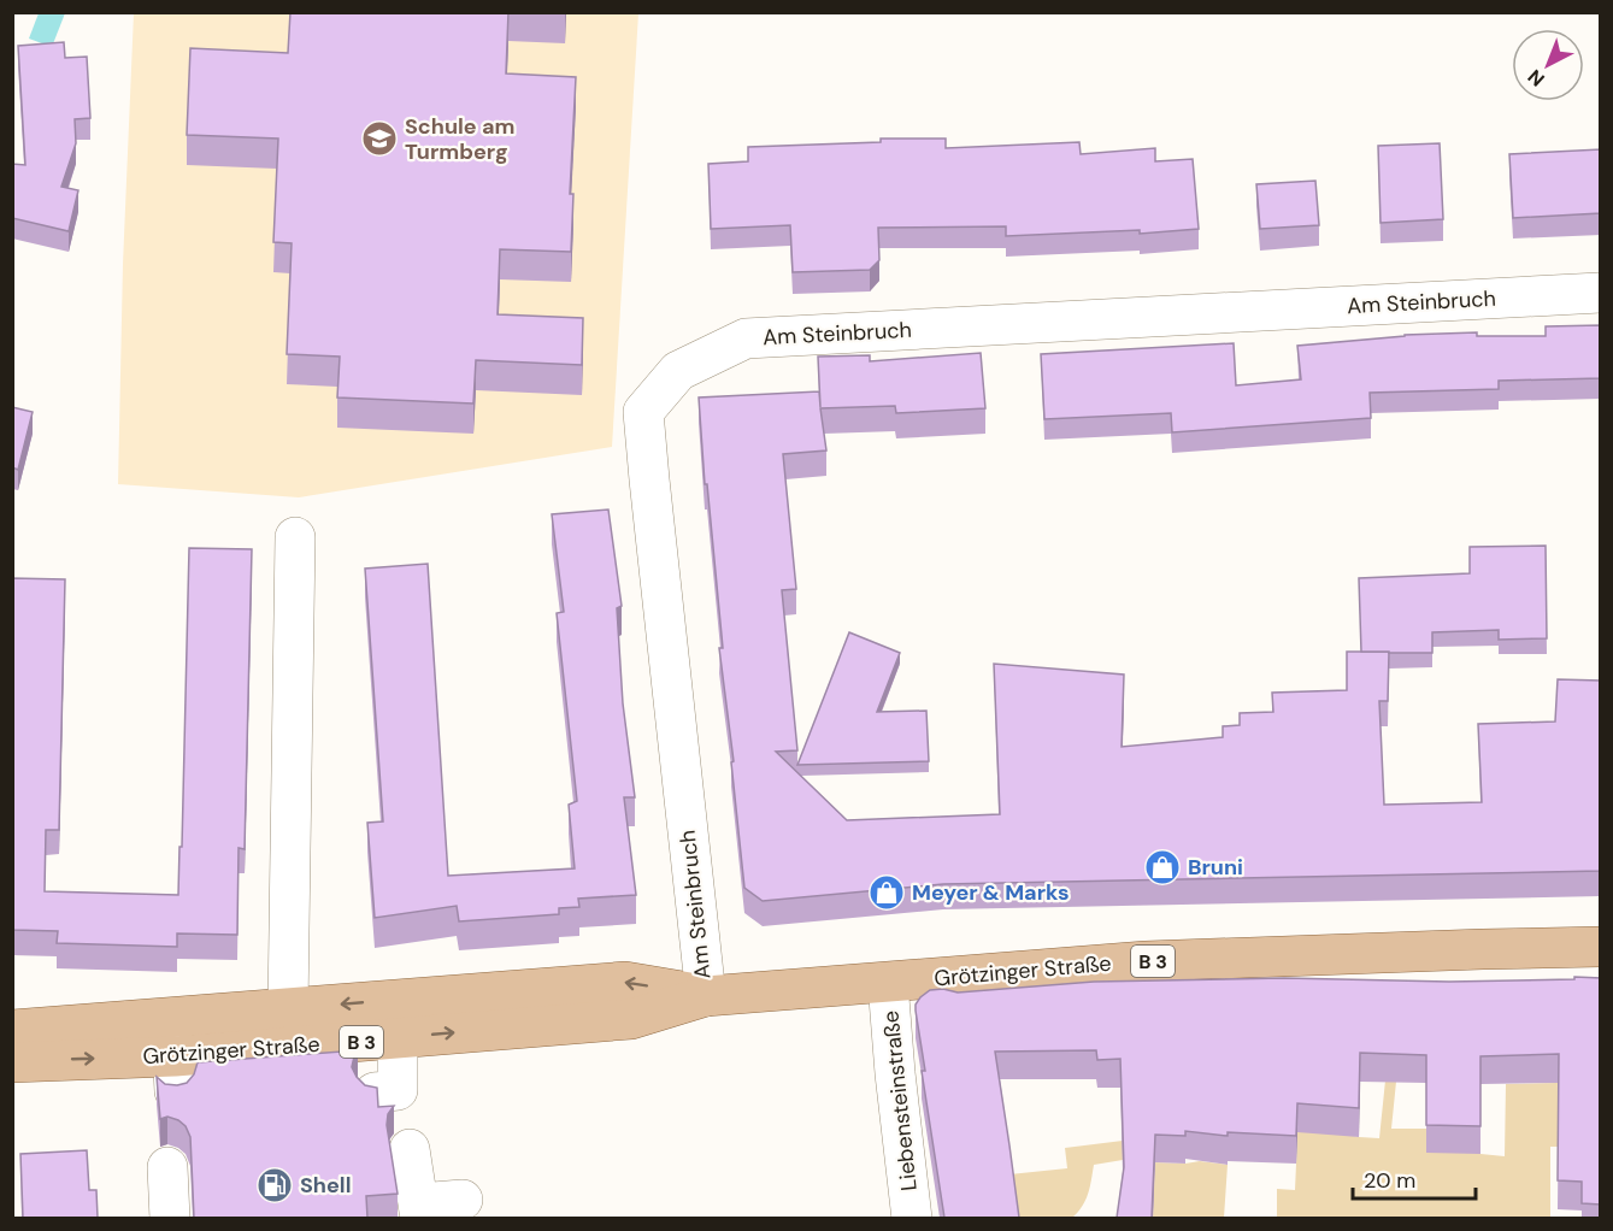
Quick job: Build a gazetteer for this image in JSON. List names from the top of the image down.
{
  "streets": {
    "main road": ["B 3", "Grötzinger Straße"],
    "street": ["Am Steinbruch", "Liebensteinstraße"]
  },
  "crossings": [
    ["Am Steinbruch", "Grötzinger Straße"],
    ["Grötzinger Straße", "Liebensteinstraße"]
  ],
  "places": {
    "school or university": ["Schule am Turmberg"],
    "shop": ["Bruni", "Meyer & Marks"],
    "fuel station": ["Shell"]
  },
  "scale_bar": "20 m",
  "north": "bottom left"
}
